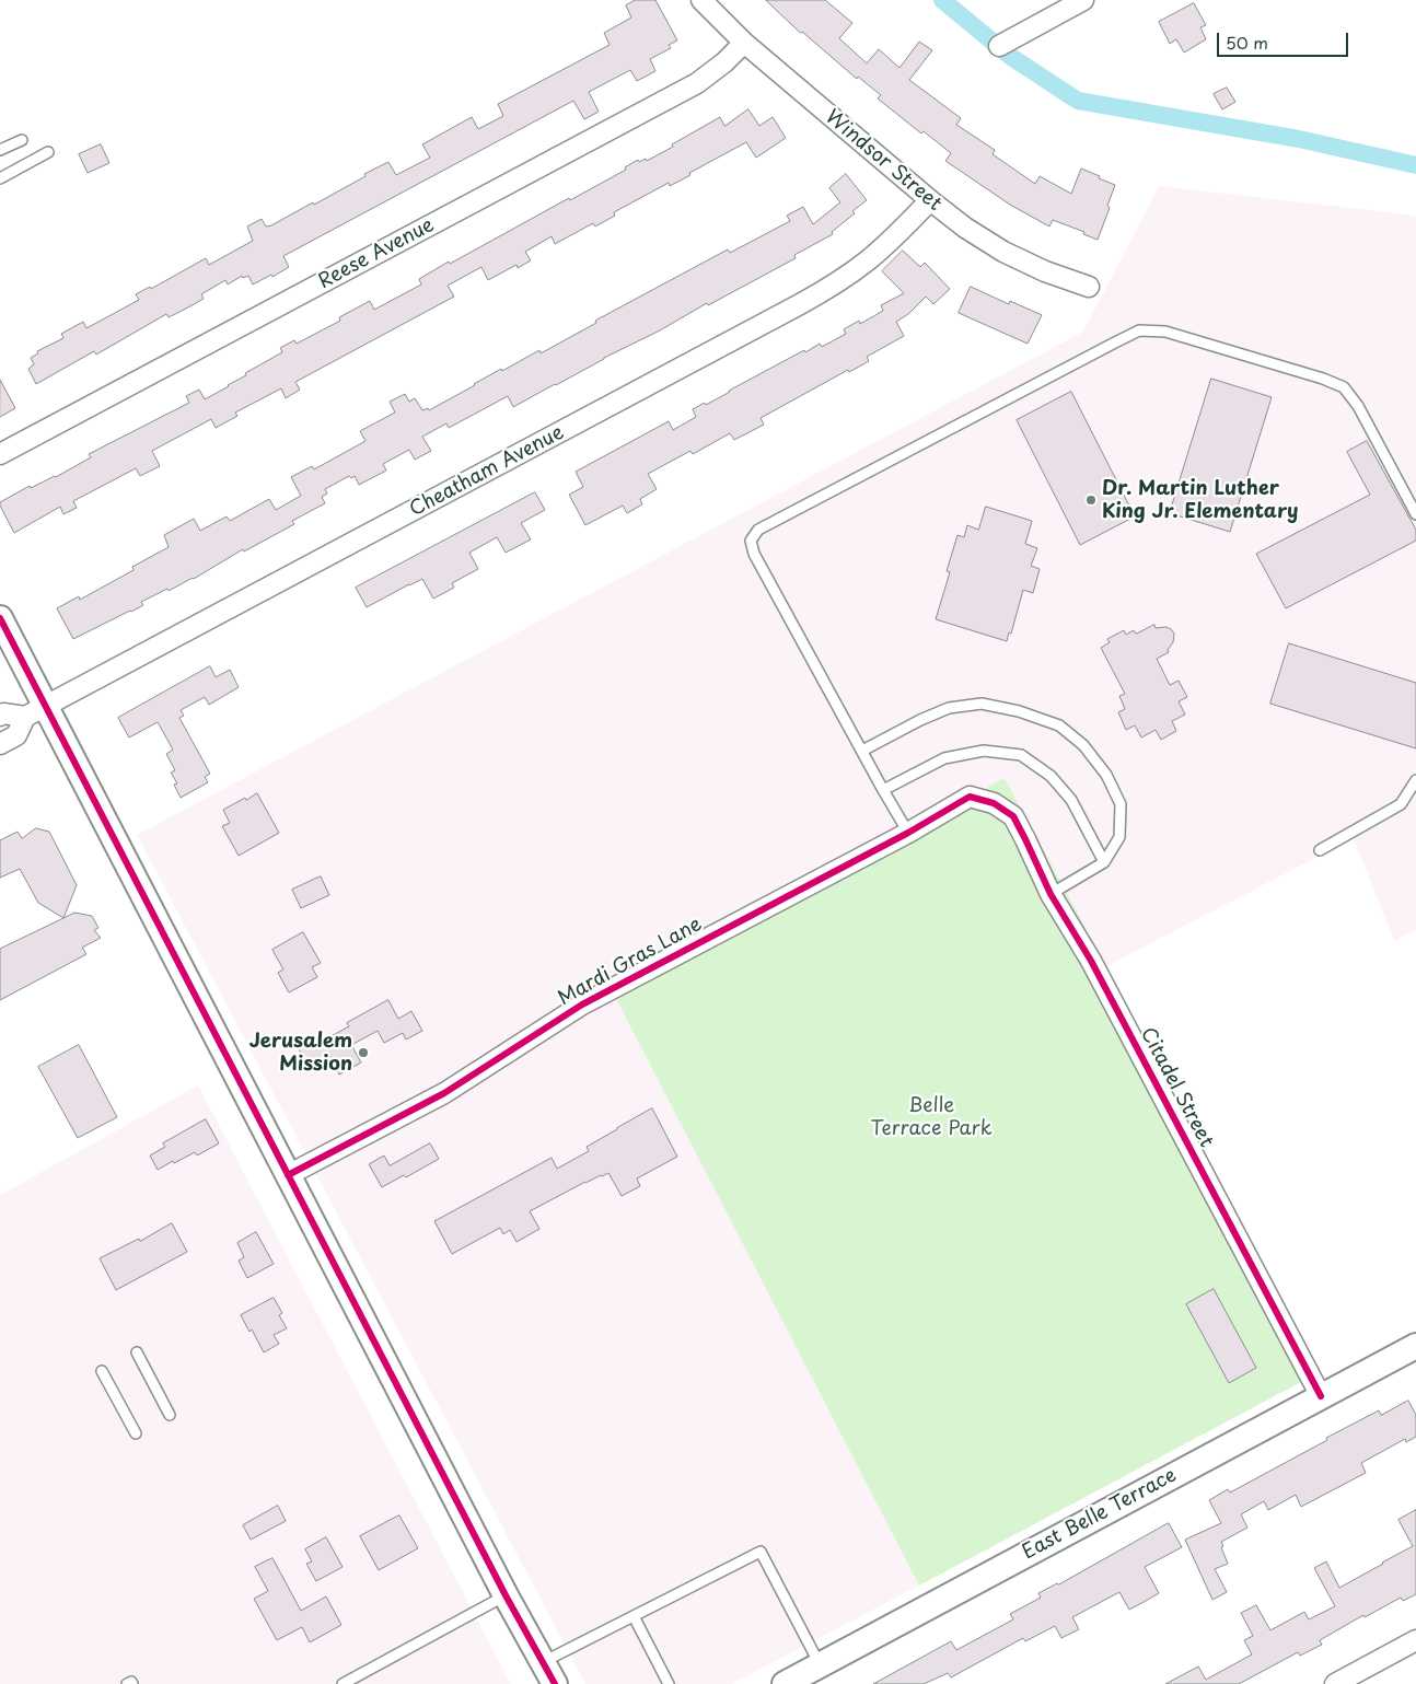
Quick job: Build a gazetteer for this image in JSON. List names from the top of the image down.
{
  "streets": {
    "street": [
      "Windsor Street",
      "Reese Avenue",
      "Cheatham Avenue",
      "Mardi Gras Lane",
      "Citadel Street",
      "East Belle Terrace"
    ]
  },
  "crossings": [
    ["Windsor Street", "Reese Avenue"],
    ["Windsor Street", "Cheatham Avenue"],
    ["Mardi Gras Lane", "Citadel Street"],
    ["Citadel Street", "East Belle Terrace"]
  ],
  "parks": ["Belle Terrace Park"],
  "places": ["Dr. Martin Luther King Jr. Elementary", "Jerusalem Mission"],
  "scale_bar": "50 m"
}
